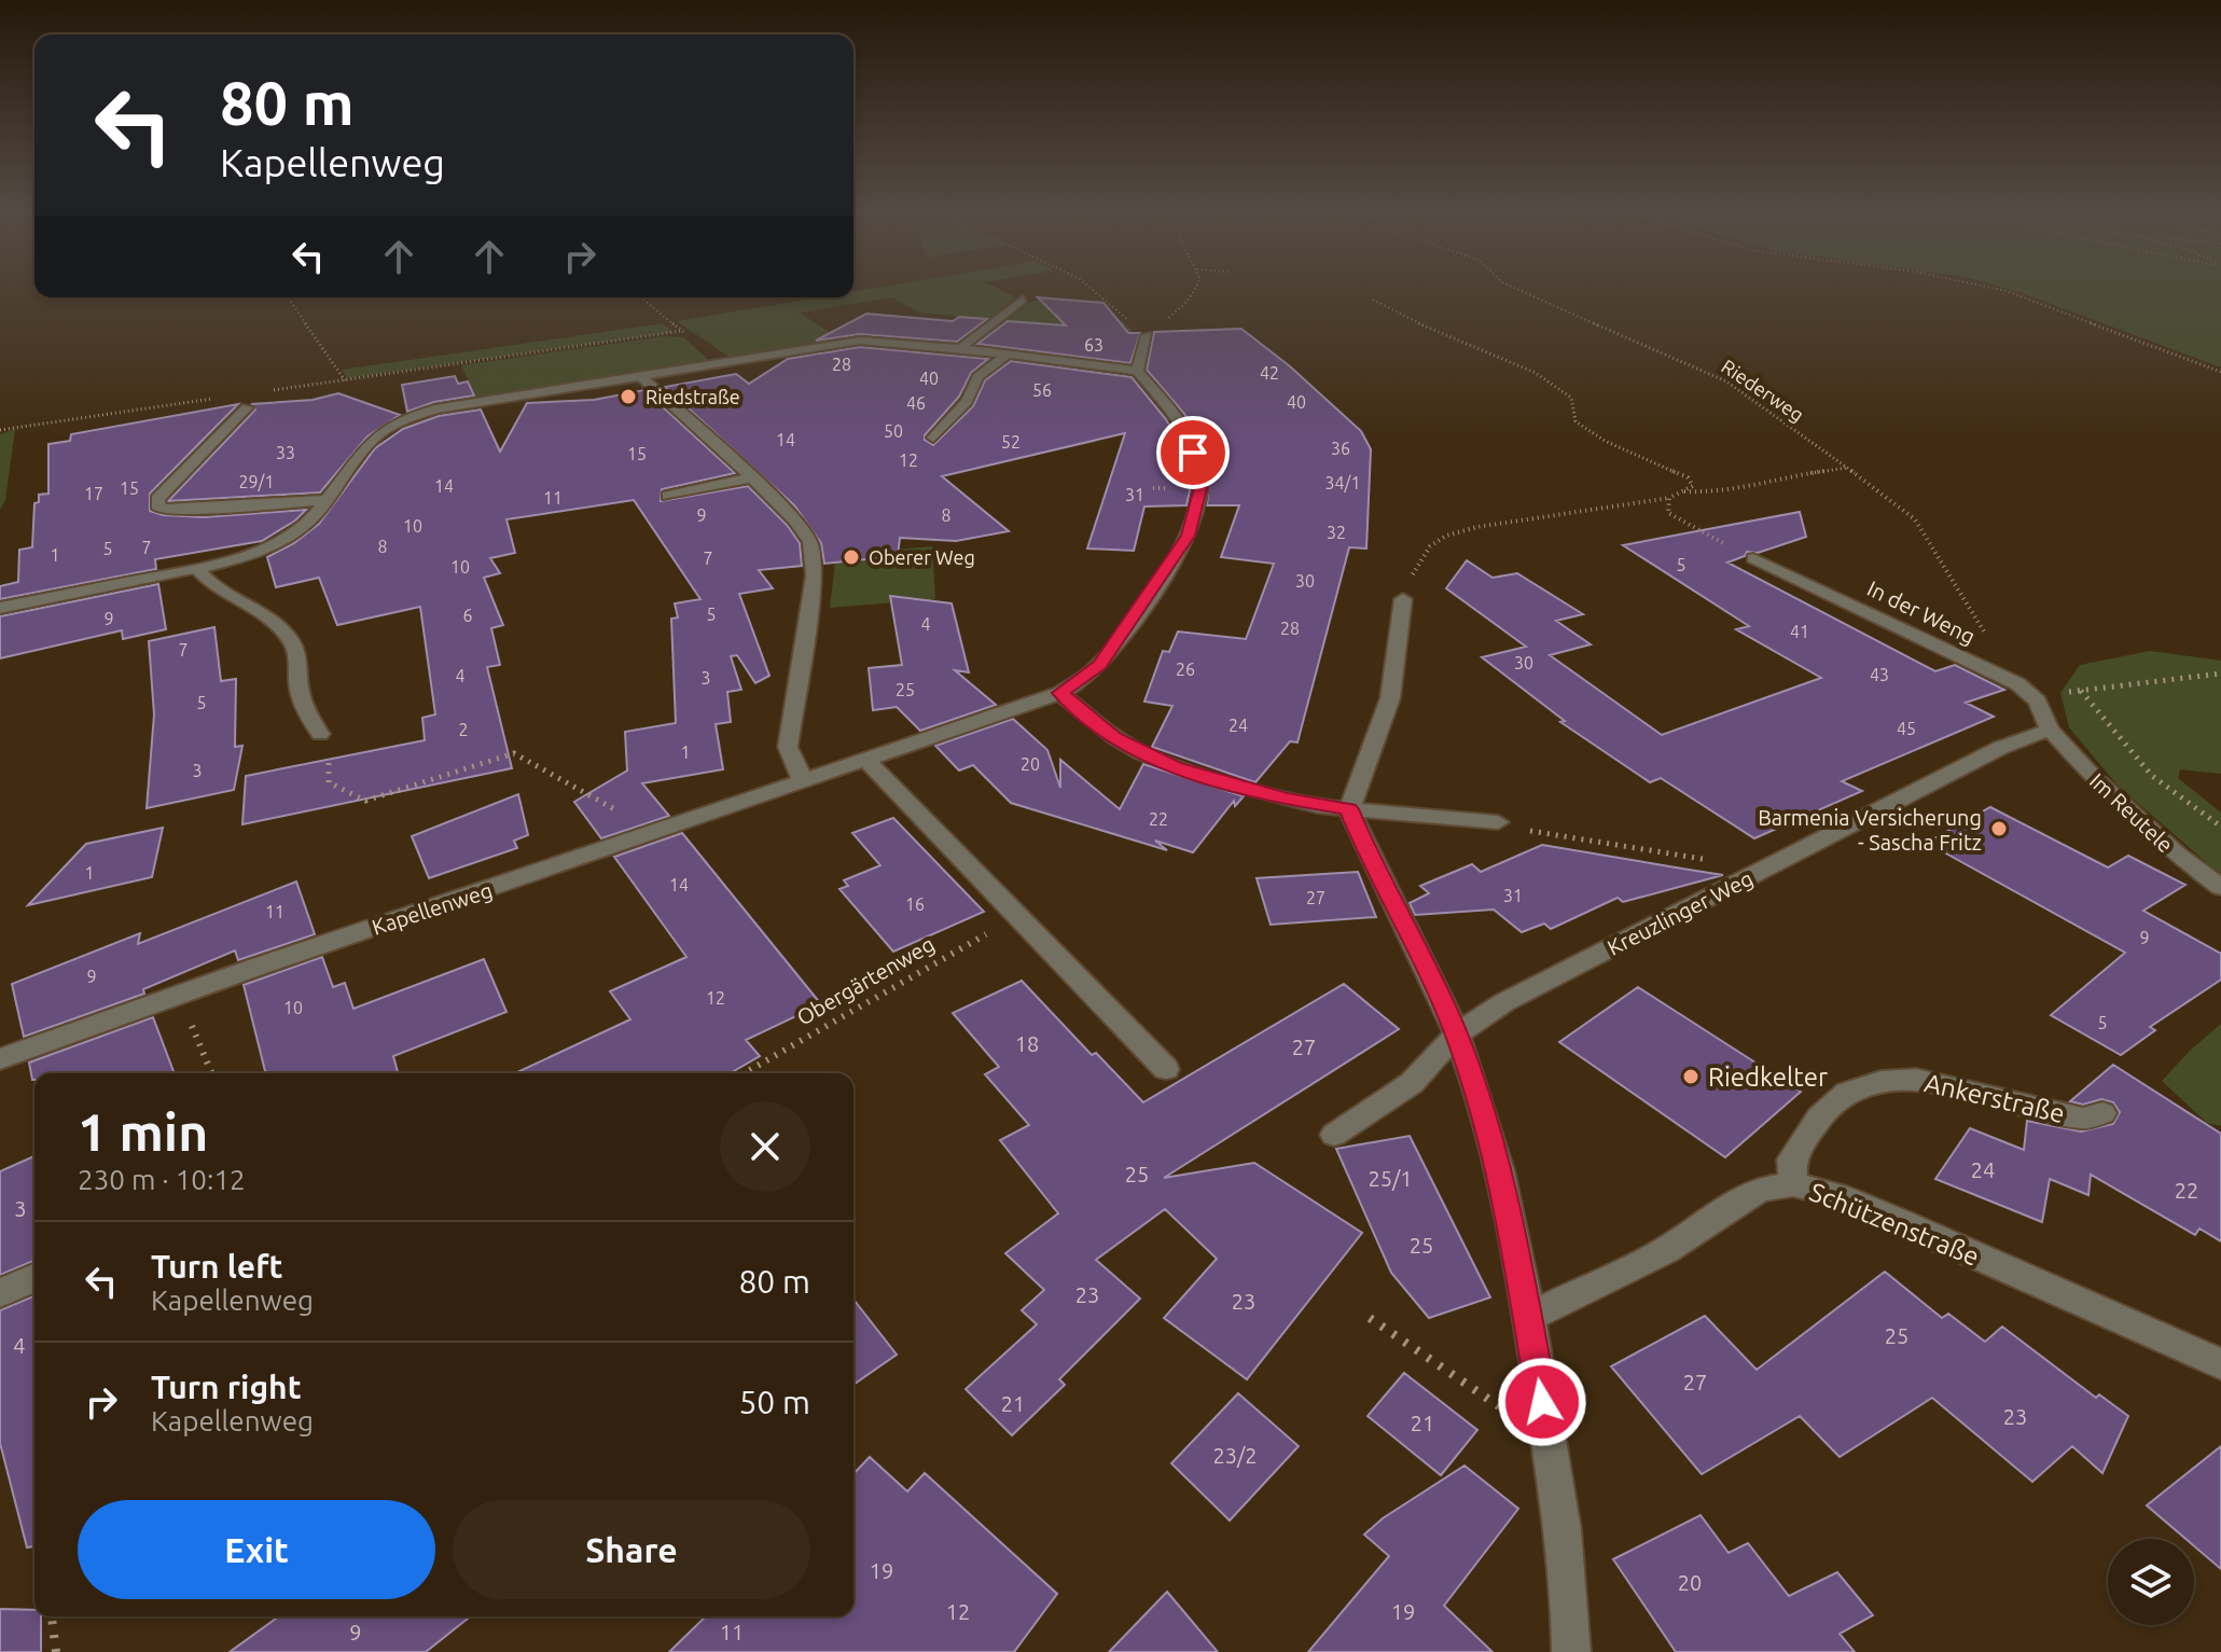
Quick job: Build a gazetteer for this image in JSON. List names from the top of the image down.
{
  "streets": {
    "street": [
      "In der Weng",
      "Im Reutele",
      "Kapellenweg",
      "Kreuzlinger Weg",
      "Ankerstraße",
      "Schützenstraße"
    ],
    "path": ["Riederweg", "Obergärtenweg"]
  },
  "crossings": [
    ["Riederweg", "In der Weng"],
    ["In der Weng", "Im Reutele"],
    ["In der Weng", "Kreuzlinger Weg"],
    ["Im Reutele", "Kreuzlinger Weg"],
    ["Ankerstraße", "Schützenstraße"]
  ],
  "places": [
    "Riedstraße",
    "Oberer Weg",
    "Barmenia Versicherung - Sascha Fritz",
    "Riedkelter"
  ],
  "house_numbers": [
    "63",
    "28",
    "42",
    "40",
    "56",
    "40",
    "46",
    "50",
    "14",
    "52",
    "36",
    "33",
    "15",
    "12",
    "29/1",
    "34/1",
    "14",
    "15",
    "17",
    "31",
    "11",
    "9",
    "8",
    "10",
    "32",
    "8",
    "7",
    "5",
    "1",
    "7",
    "5",
    "10",
    "30",
    "5",
    "6",
    "9",
    "4",
    "28",
    "41",
    "7",
    "30",
    "26",
    "43",
    "4",
    "3",
    "25",
    "5",
    "24",
    "45",
    "2",
    "1",
    "20",
    "3",
    "22",
    "1",
    "14",
    "31",
    "27",
    "16",
    "11",
    "9",
    "9",
    "12",
    "10",
    "5",
    "18",
    "27",
    "24",
    "25",
    "25/1",
    "22",
    "3",
    "25",
    "23",
    "23",
    "25",
    "4",
    "27",
    "21",
    "23",
    "21",
    "23/2",
    "19",
    "20",
    "12",
    "19",
    "9",
    "11"
  ],
  "page": {
    "turn": ["80 m", "Kapellenweg"],
    "heading": ["1 min", "230 m · 10:12"],
    "list": [
      {
        "name": "Turn left",
        "note": "Kapellenweg",
        "value": "80 m"
      },
      {
        "name": "Turn right",
        "note": "Kapellenweg",
        "value": "50 m"
      }
    ],
    "buttons": ["Exit", "Share"]
  }
}
